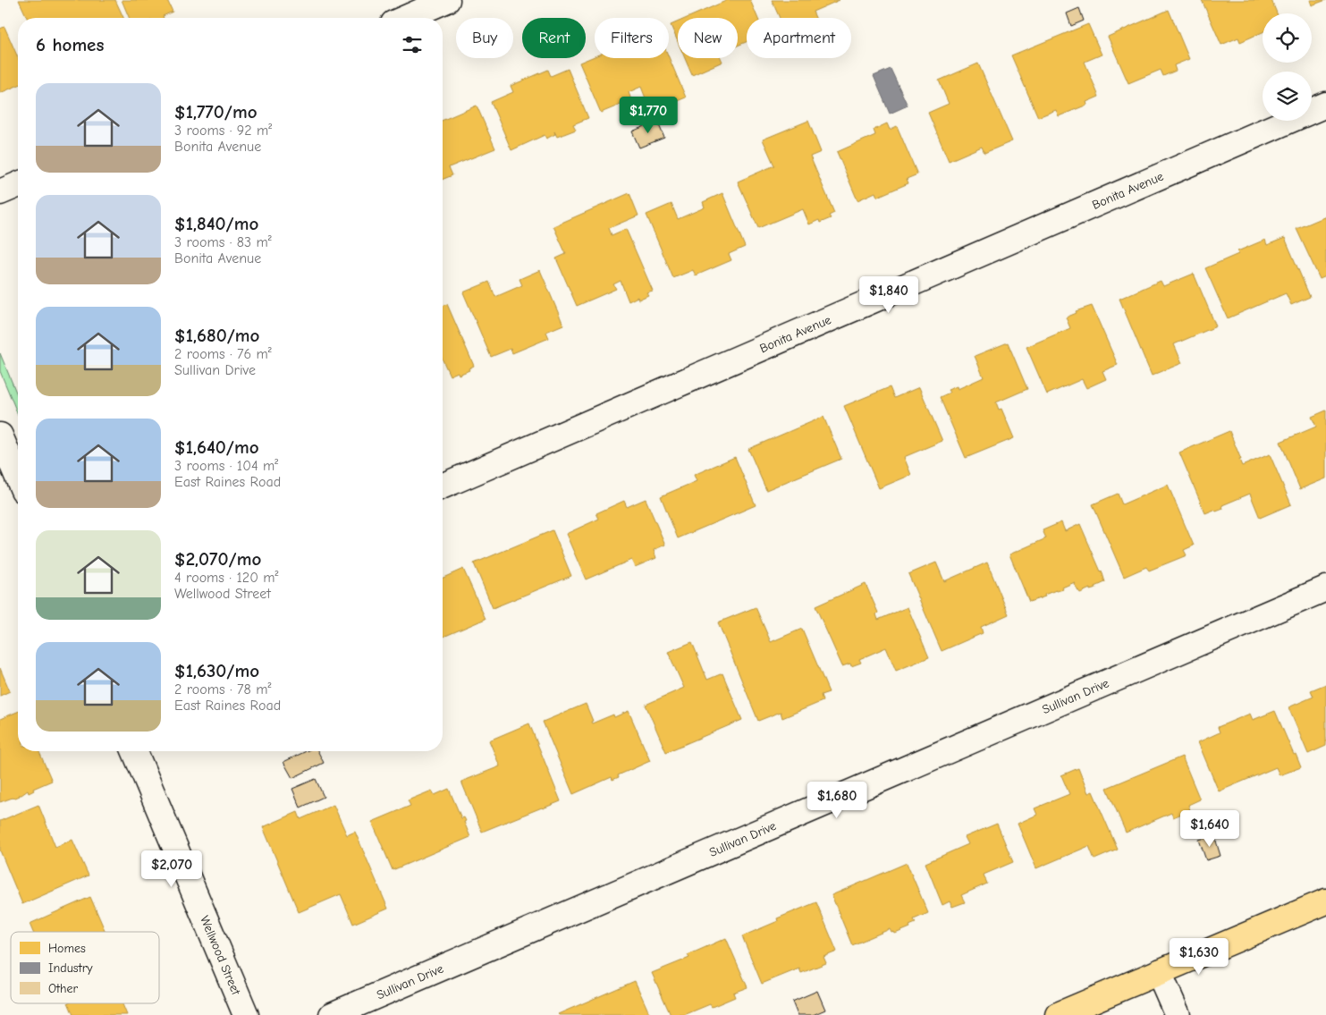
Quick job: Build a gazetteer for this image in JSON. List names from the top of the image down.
{
  "streets": {
    "street": ["Bonita Avenue", "Sullivan Drive", "Wellwood Street"]
  },
  "legend": ["Homes", "Industry", "Other"],
  "page": {
    "chip": [
      "Buy",
      "Rent",
      "Filters",
      "New",
      "Apartment"
    ],
    "heading": "6 homes",
    "list": [
      {
        "name": "$1,770/mo",
        "note": "3 rooms · 92 m² · Bonita Avenue"
      },
      {
        "name": "$1,840/mo",
        "note": "3 rooms · 83 m² · Bonita Avenue"
      },
      {
        "name": "$1,680/mo",
        "note": "2 rooms · 76 m² · Sullivan Drive"
      },
      {
        "name": "$1,640/mo",
        "note": "3 rooms · 104 m² · East Raines Road"
      },
      {
        "name": "$2,070/mo",
        "note": "4 rooms · 120 m² · Wellwood Street"
      },
      {
        "name": "$1,630/mo",
        "note": "2 rooms · 78 m² · East Raines Road"
      }
    ],
    "price": [
      "$1,770",
      "$1,840",
      "$1,680",
      "$1,640",
      "$2,070",
      "$1,630"
    ]
  }
}
